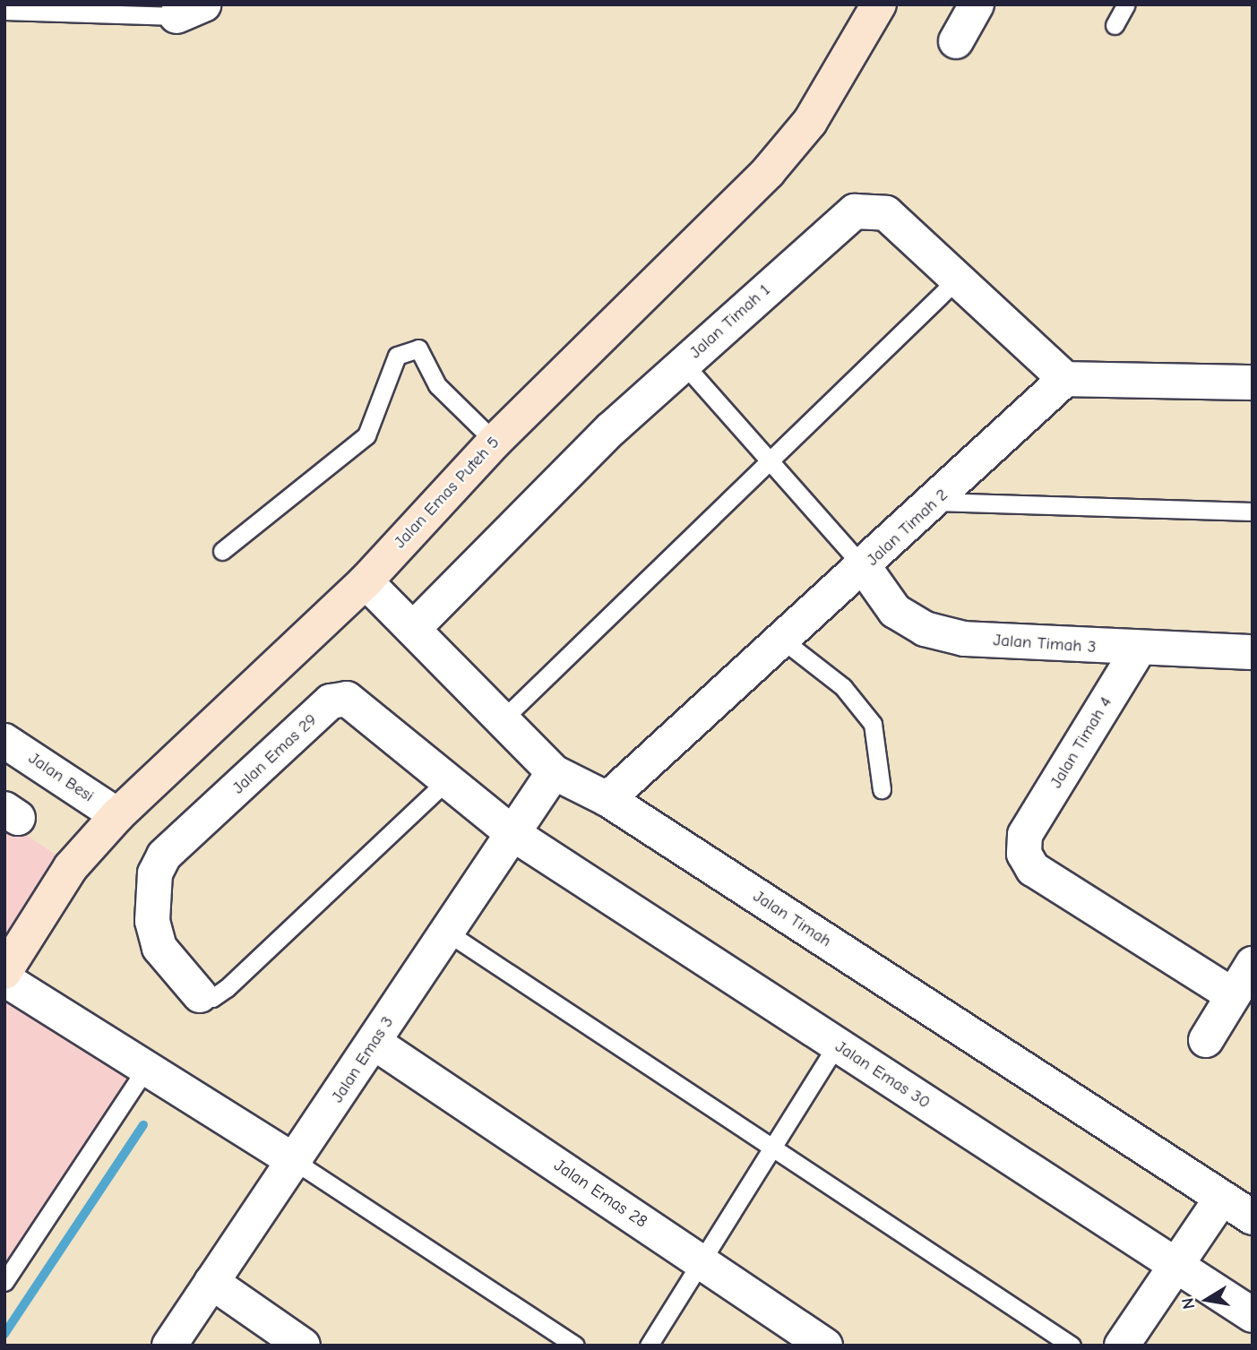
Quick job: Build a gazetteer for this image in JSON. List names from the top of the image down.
{
  "streets": {
    "street": [
      "Jalan Timah 1",
      "Jalan Emas Puteh 5",
      "Jalan Timah 2",
      "Jalan Timah 3",
      "Jalan Timah 4",
      "Jalan Emas 29",
      "Jalan Besi",
      "Jalan Timah",
      "Jalan Emas 3",
      "Jalan Emas 30",
      "Jalan Emas 28"
    ]
  },
  "crossings": [
    ["Jalan Timah 1", "Jalan Timah 2"],
    ["Jalan Timah 1", "Jalan Timah"],
    ["Jalan Emas Puteh 5", "Jalan Besi"],
    ["Jalan Emas Puteh 5", "Jalan Timah"],
    ["Jalan Timah 2", "Jalan Timah 3"],
    ["Jalan Timah 2", "Jalan Timah"],
    ["Jalan Timah 3", "Jalan Timah 4"],
    ["Jalan Emas 29", "Jalan Emas 3"],
    ["Jalan Emas 29", "Jalan Emas 30"],
    ["Jalan Timah", "Jalan Emas 3"],
    ["Jalan Emas 3", "Jalan Emas 30"],
    ["Jalan Emas 3", "Jalan Emas 28"]
  ],
  "north": "left"
}
